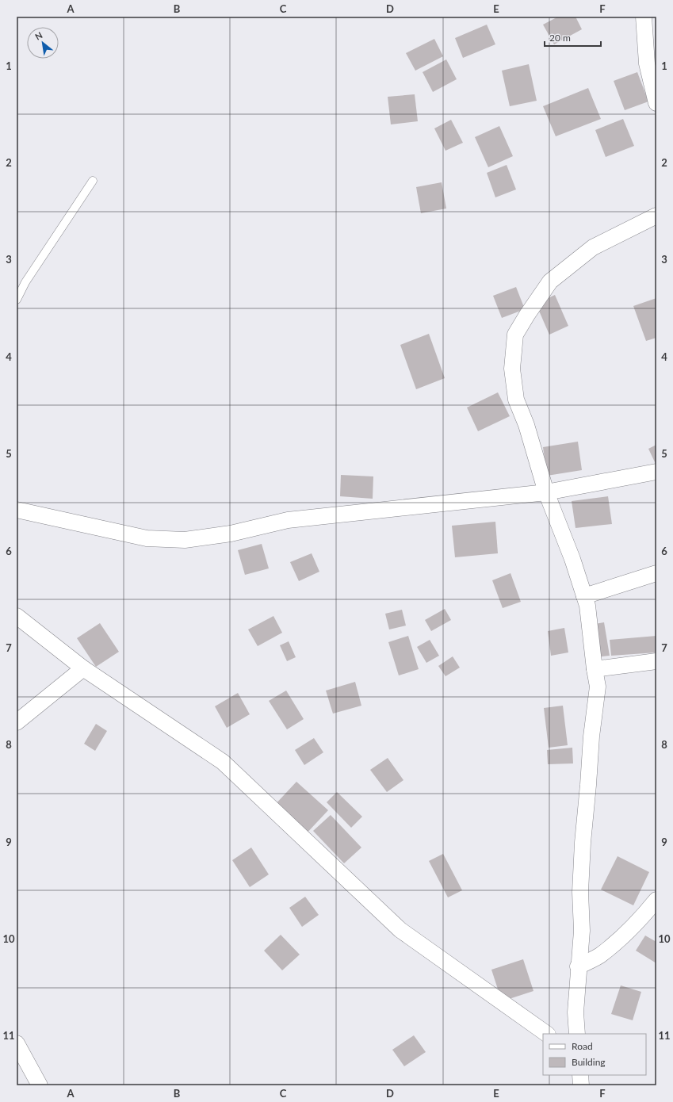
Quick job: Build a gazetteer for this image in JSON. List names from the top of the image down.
{
  "legend": ["Road", "Building"],
  "scale_bar": "20 m",
  "north": "top left",
  "grid": {
    "columns": [
      "A",
      "B",
      "C",
      "D",
      "E",
      "F"
    ],
    "rows": [
      "1",
      "2",
      "3",
      "4",
      "5",
      "6",
      "7",
      "8",
      "9",
      "10",
      "11"
    ]
  }
}
